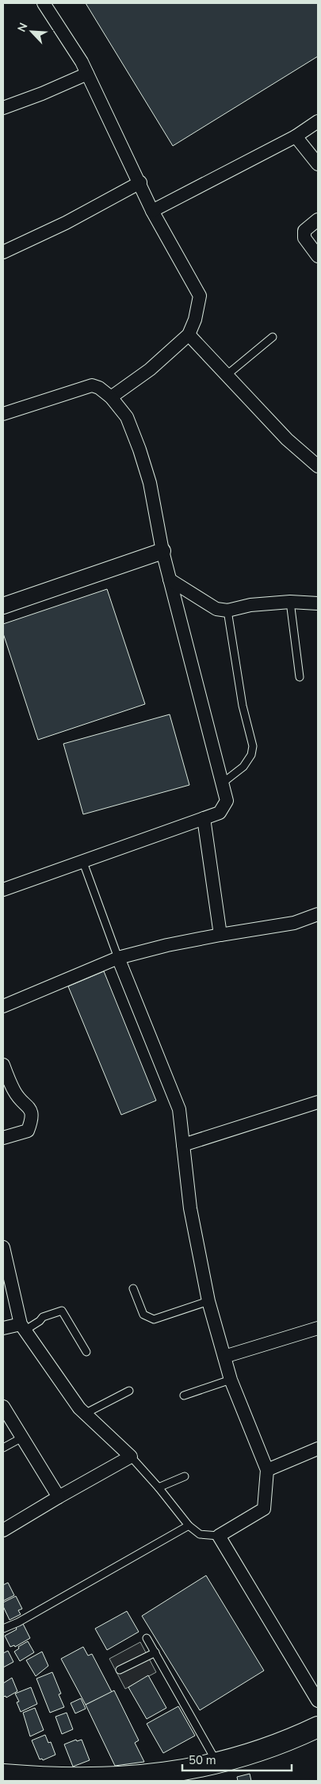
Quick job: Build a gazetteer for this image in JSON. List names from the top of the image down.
{
  "scale_bar": "50 m",
  "north": "top left"
}
